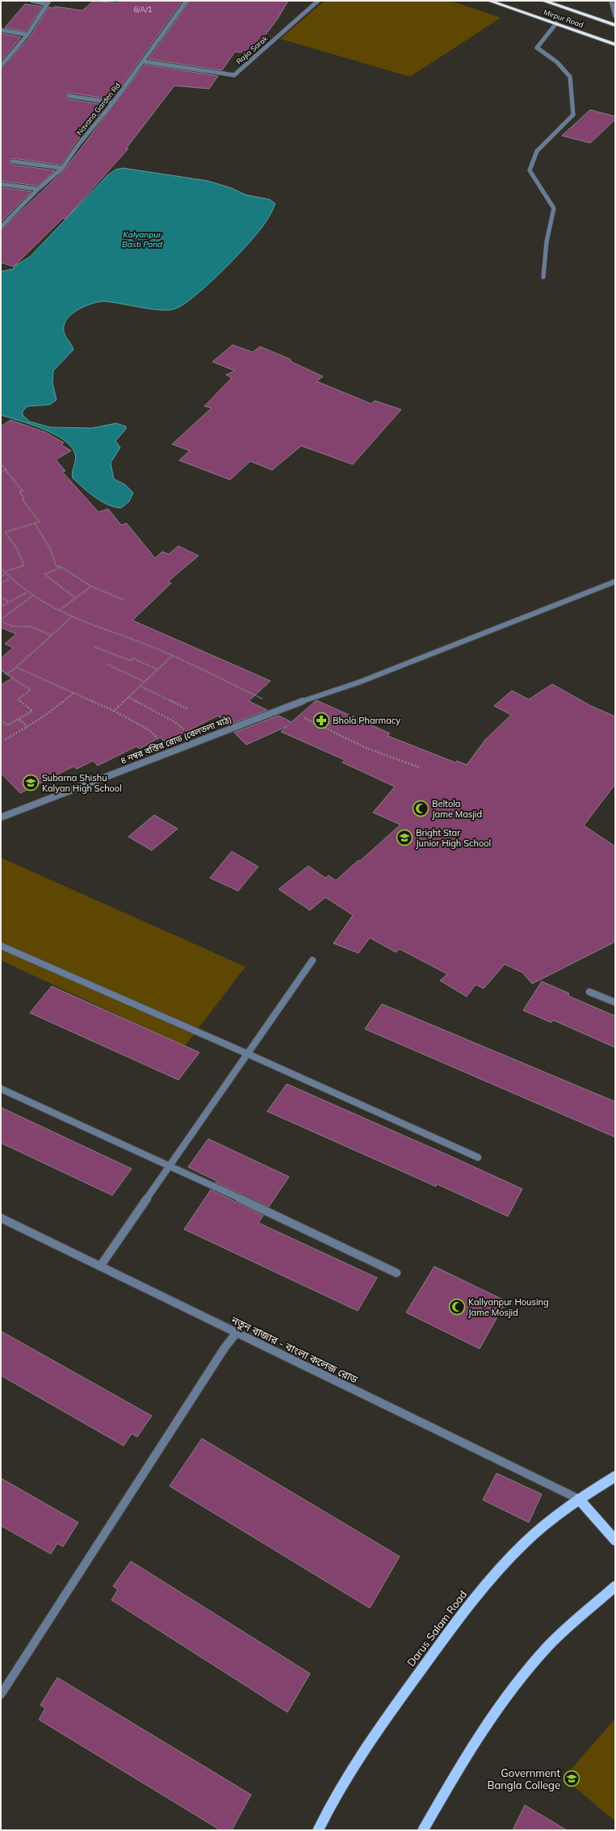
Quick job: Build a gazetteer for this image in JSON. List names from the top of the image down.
{
  "streets": {
    "highway": ["Mirpur Road"],
    "main road": ["Darus Salam Road"],
    "street": [
      "Rajia Sarak",
      "Navana Garden Rd",
      "৪ নম্বর বস্তির রোড (বেলতলা মাঠ)",
      "নতুন বাজার - বাংলা কলেজ রোড"
    ]
  },
  "crossings": [
    ["Rajia Sarak", "Navana Garden Rd"],
    ["নতুন বাজার - বাংলা কলেজ রোড", "Darus Salam Road"]
  ],
  "water": ["Kalyanpur Basti Pond"],
  "places": {
    "pharmacy": ["Bhola Pharmacy"],
    "school or university": ["Subarna Shishu Kalyan High School", "Bright Star Junior High School", "Government Bangla College"],
    "mosque": ["Beltola Jame Masjid", "Kallyanpur Housing Jame Mosjid"]
  },
  "house_numbers": ["6/A/1"]
}
